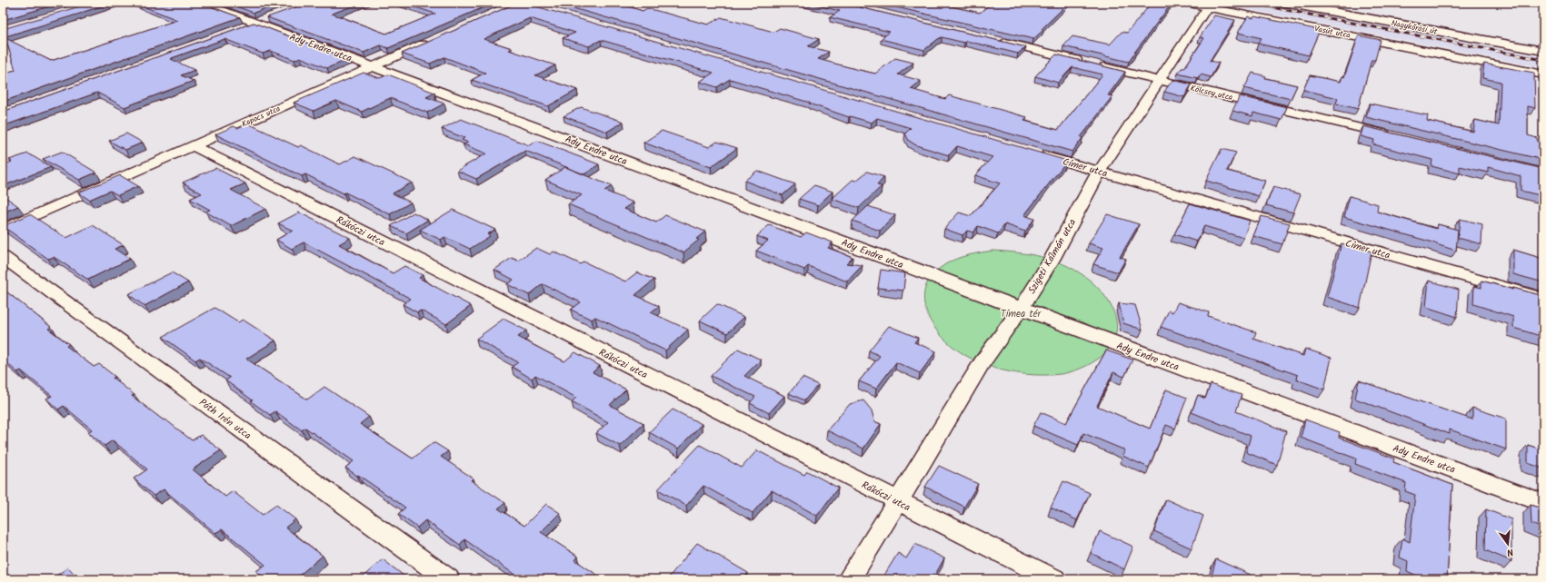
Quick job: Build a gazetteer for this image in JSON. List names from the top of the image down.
{
  "streets": {
    "main road": ["Nagykőrösi út"],
    "street": [
      "Vasút utca",
      "Ady Endre utca",
      "Kölcsey utca",
      "Kapocs utca",
      "Címer utca",
      "Rákóczi utca",
      "Szigeti Kálmán utca",
      "Póth Irén utca"
    ]
  },
  "crossings": [
    ["Vasút utca", "Szigeti Kálmán utca"],
    ["Ady Endre utca", "Kapocs utca"],
    ["Ady Endre utca", "Szigeti Kálmán utca"],
    ["Kölcsey utca", "Szigeti Kálmán utca"],
    ["Kapocs utca", "Rákóczi utca"],
    ["Címer utca", "Szigeti Kálmán utca"],
    ["Rákóczi utca", "Szigeti Kálmán utca"]
  ],
  "parks": ["Tímea tér"],
  "north": "bottom"
}
